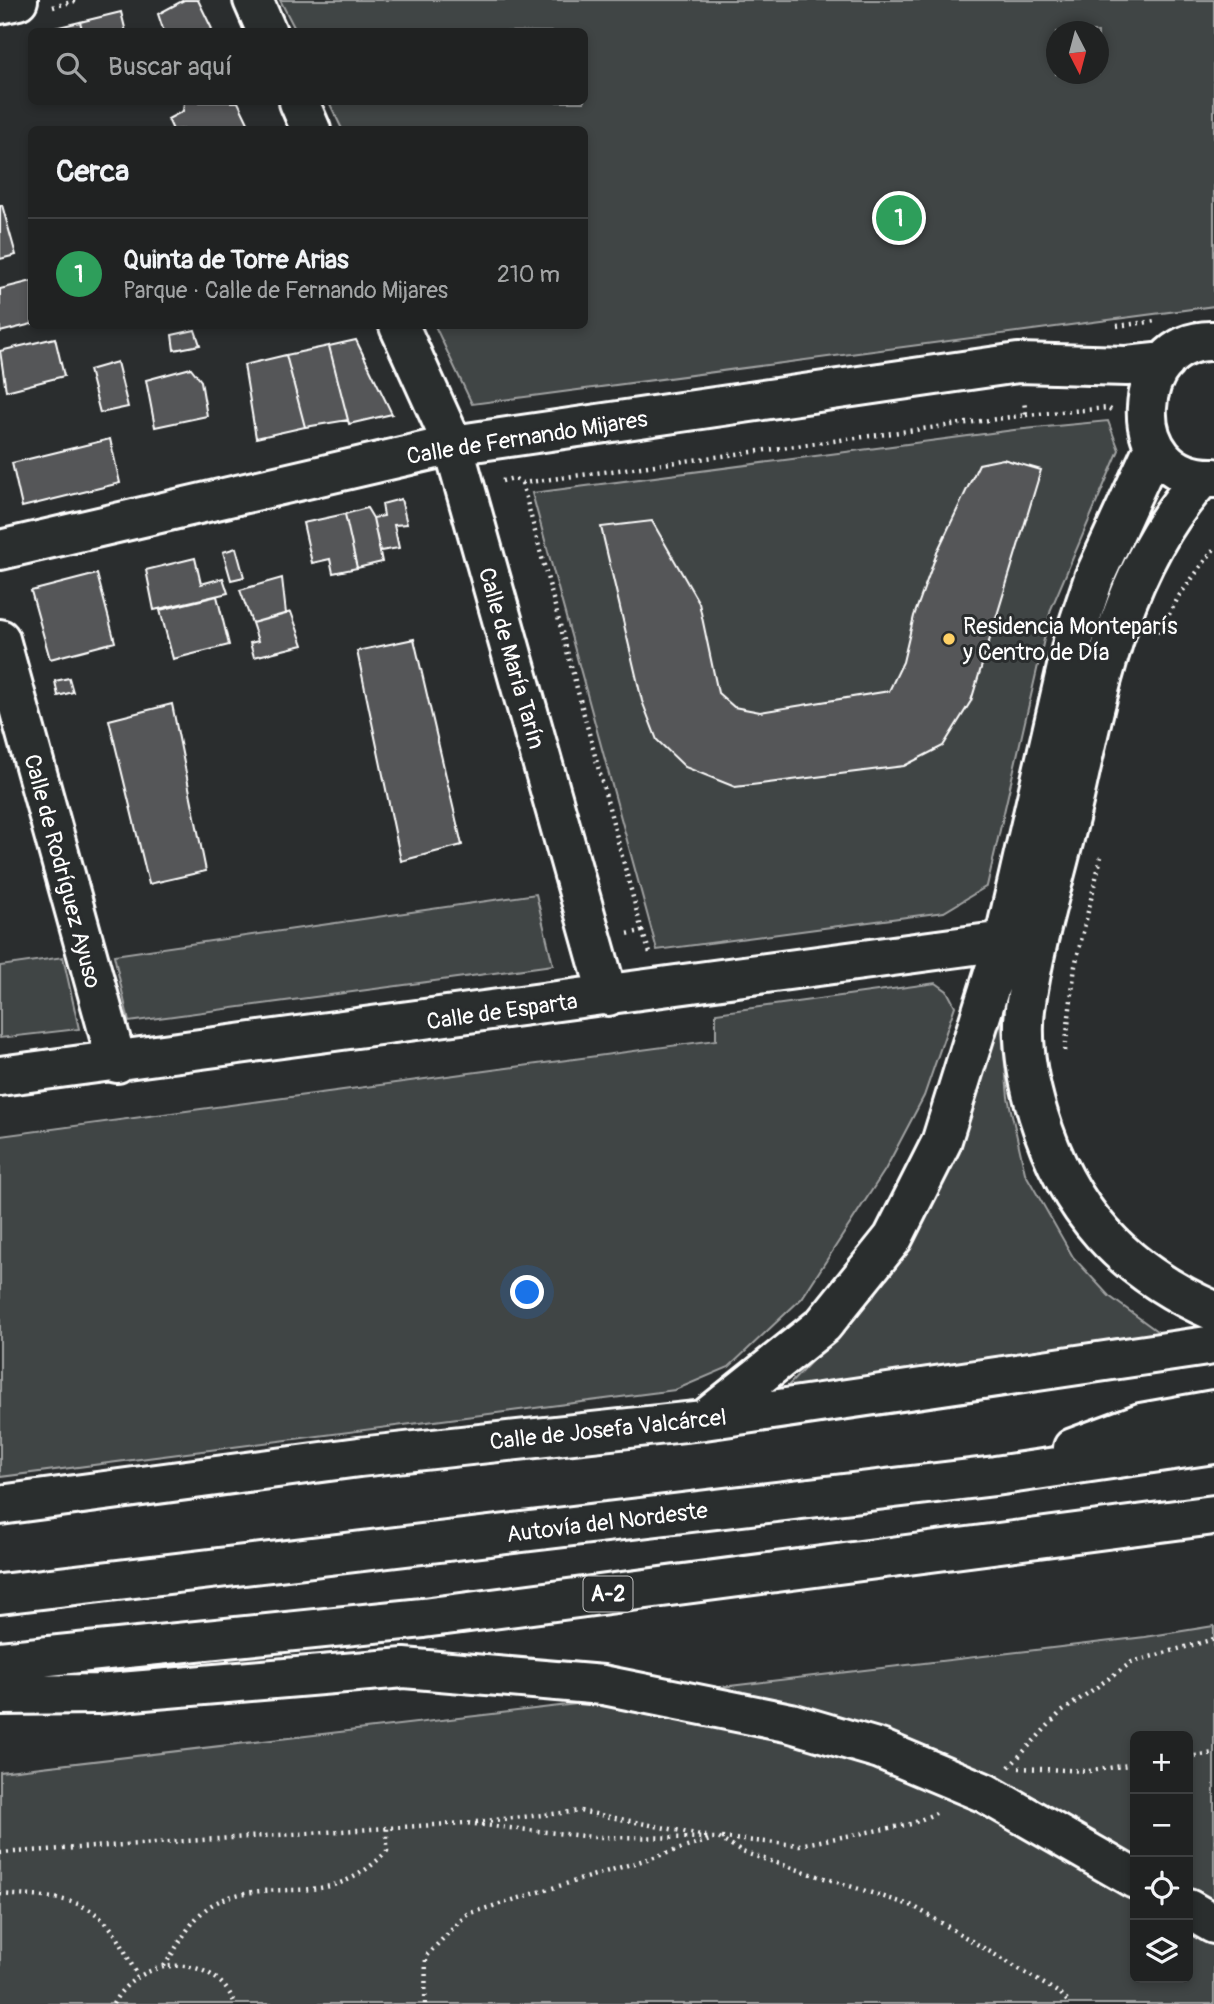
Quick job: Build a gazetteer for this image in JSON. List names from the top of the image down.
{
  "streets": {
    "main road": [
      "Calle de Fernando Mijares",
      "Calle de María Tarín",
      "Calle de Rodríguez Ayuso",
      "Calle de Esparta",
      "Calle de Josefa Valcárcel",
      "Autovía del Nordeste",
      "A-2"
    ]
  },
  "crossings": [
    ["Calle de Fernando Mijares", "Calle de María Tarín"],
    ["Calle de María Tarín", "Calle de Esparta"],
    ["Calle de Rodríguez Ayuso", "Calle de Esparta"]
  ],
  "places": ["Residencia Monteparís y Centro de Día"],
  "north": "bottom",
  "page": {
    "search": "Buscar aquí",
    "heading": "Cerca",
    "pins": "1",
    "list": [
      {
        "mark": "1",
        "name": "Quinta de Torre Arias",
        "note": "Parque · Calle de Fernando Mijares",
        "value": "210 m"
      }
    ],
    "map_buttons": ["+", "−"]
  }
}
